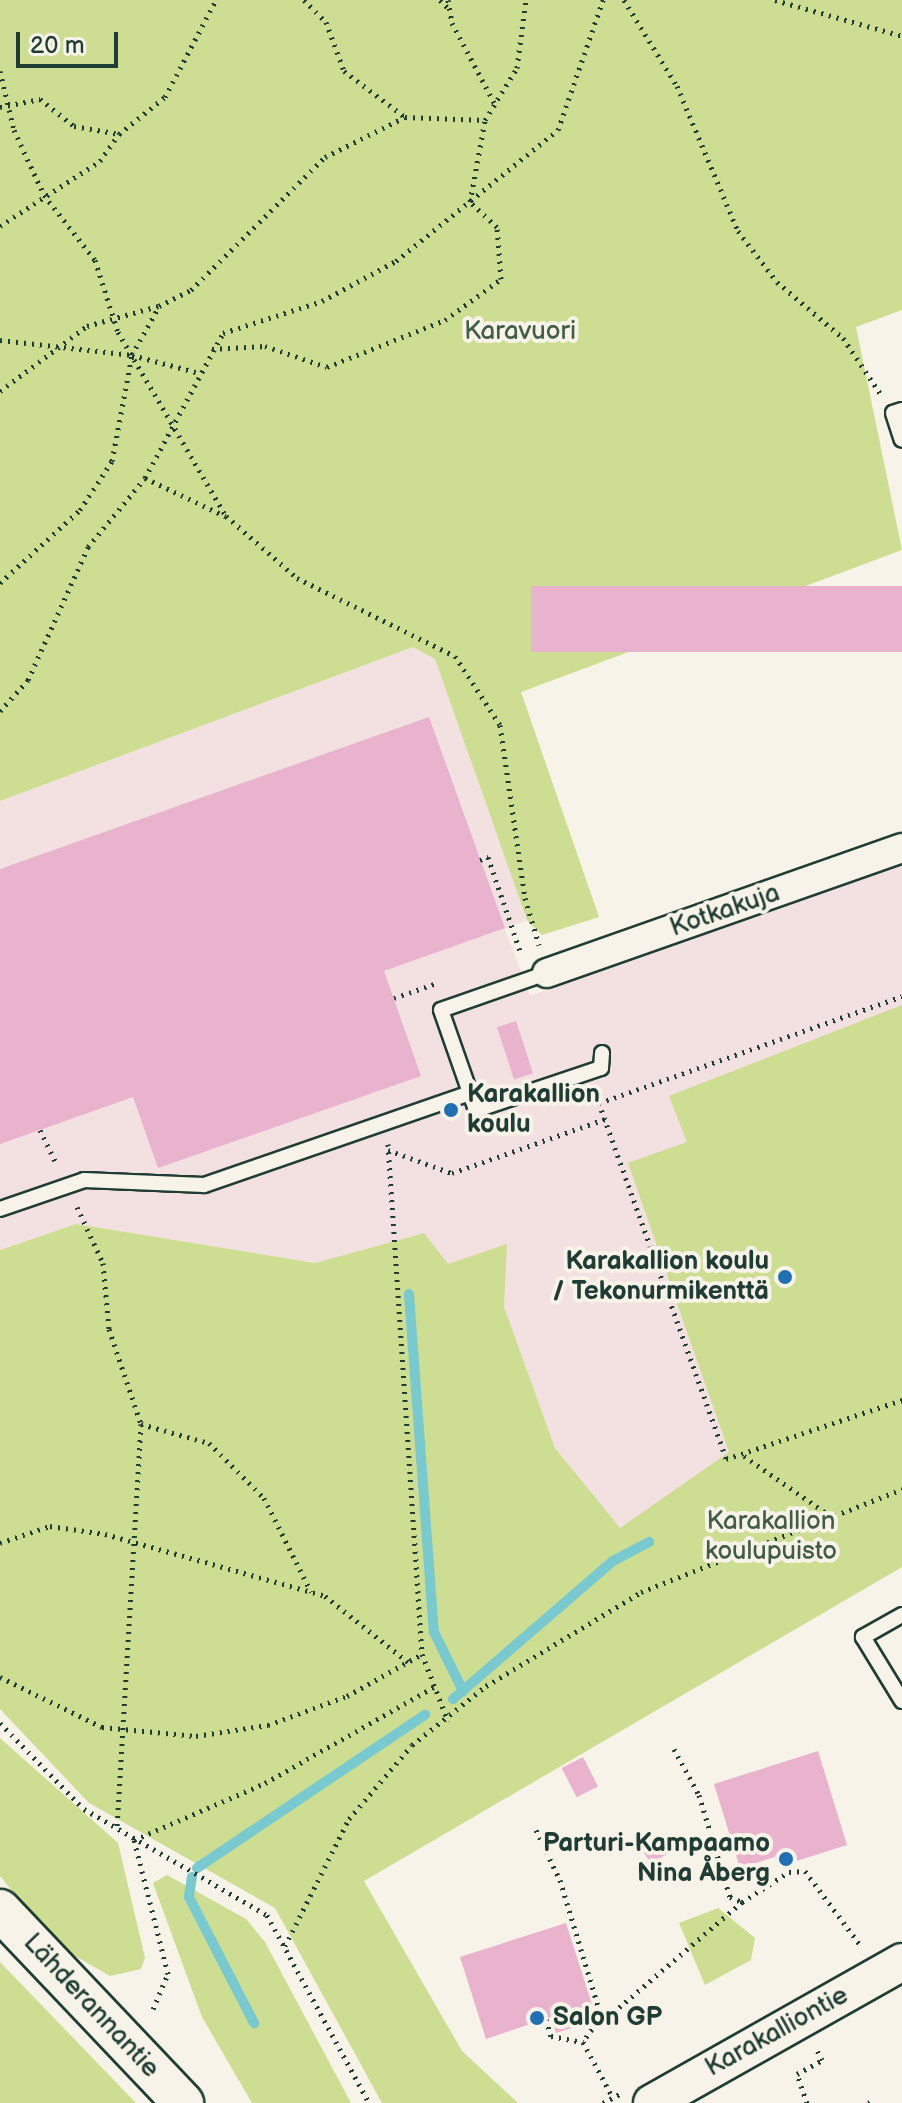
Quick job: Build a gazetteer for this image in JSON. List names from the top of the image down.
{
  "streets": {
    "main road": ["Lähderannantie"],
    "street": ["Kotkakuja", "Karakalliontie"]
  },
  "parks": ["Karavuori", "Karakallion koulupuisto"],
  "places": [
    "Karakallion koulu",
    "Karakallion koulu / Tekonurmikenttä",
    "Parturi-Kampaamo Nina Åberg",
    "Salon GP"
  ],
  "scale_bar": "20 m"
}
